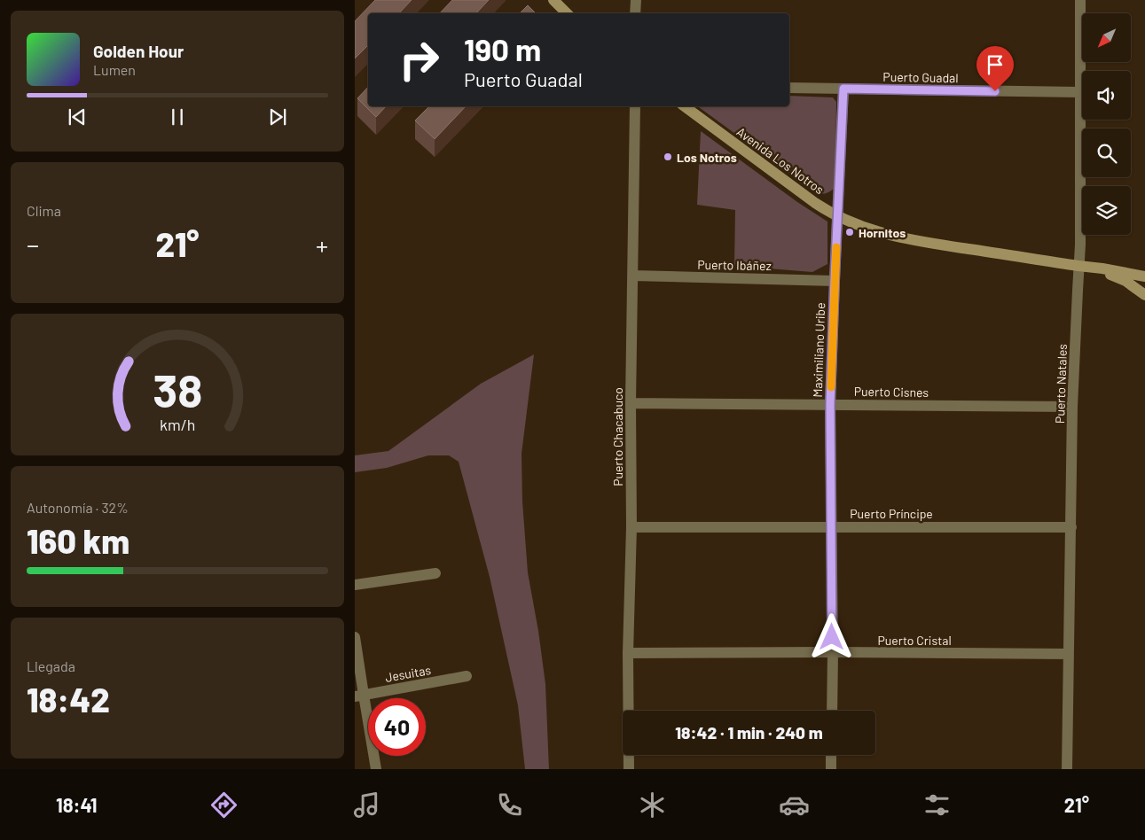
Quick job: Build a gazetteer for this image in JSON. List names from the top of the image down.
{
  "streets": {
    "main road": ["Avenida Los Notros"],
    "street": [
      "Puerto Guadal",
      "Puerto Ibáñez",
      "Maximiliano Uribe",
      "Puerto Natales",
      "Puerto Cisnes",
      "Puerto Chacabuco",
      "Puerto Príncipe",
      "Puerto Cristal",
      "Jesuitas"
    ]
  },
  "crossings": [
    ["Puerto Guadal", "Maximiliano Uribe"],
    ["Puerto Guadal", "Puerto Natales"],
    ["Avenida Los Notros", "Maximiliano Uribe"],
    ["Avenida Los Notros", "Puerto Natales"],
    ["Puerto Ibáñez", "Maximiliano Uribe"],
    ["Puerto Ibáñez", "Puerto Chacabuco"],
    ["Maximiliano Uribe", "Puerto Cisnes"],
    ["Maximiliano Uribe", "Puerto Príncipe"],
    ["Maximiliano Uribe", "Puerto Cristal"],
    ["Puerto Natales", "Puerto Cisnes"],
    ["Puerto Natales", "Puerto Príncipe"],
    ["Puerto Natales", "Puerto Cristal"],
    ["Puerto Cisnes", "Puerto Chacabuco"],
    ["Puerto Chacabuco", "Puerto Príncipe"],
    ["Puerto Chacabuco", "Puerto Cristal"]
  ],
  "places": ["Los Notros", "Hornitos"],
  "north": "bottom left",
  "page": {
    "turn": ["190 m", "Puerto Guadal"],
    "song": ["Golden Hour", "Lumen"],
    "tile": [
      "Clima",
      ["Autonomía · 32%", "160 km"],
      ["Llegada", "18:42"]
    ],
    "heat": ["−", "21°", "+"],
    "limit": "40",
    "trip": "18:42 · 1 min · 240 m",
    "tabs": ["18:41", "21°"],
    "gauge": ["38", "km/h"]
  }
}
